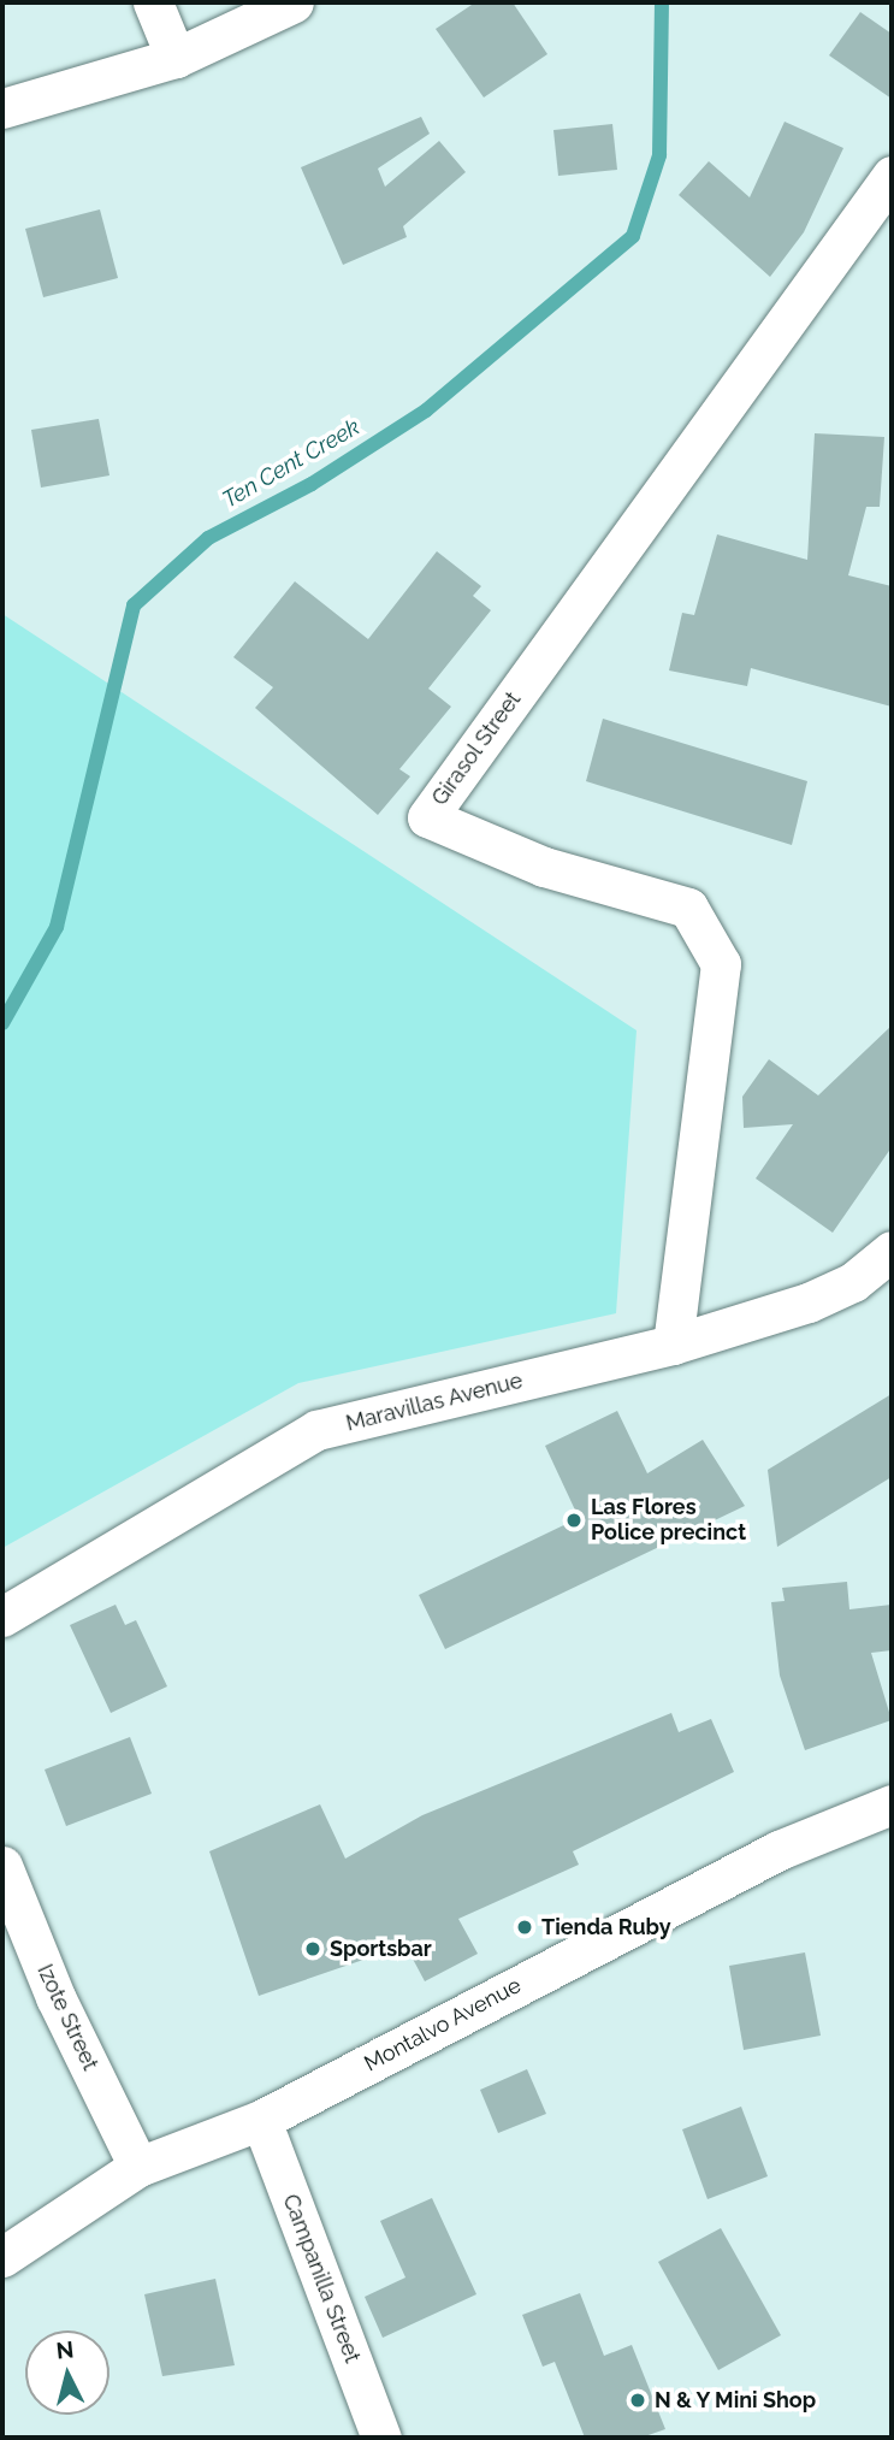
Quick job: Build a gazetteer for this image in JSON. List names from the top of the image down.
{
  "streets": {
    "street": [
      "Girasol Street",
      "Maravillas Avenue",
      "Izote Street",
      "Montalvo Avenue",
      "Campanilla Street"
    ]
  },
  "crossings": [
    ["Girasol Street", "Maravillas Avenue"],
    ["Izote Street", "Montalvo Avenue"],
    ["Montalvo Avenue", "Campanilla Street"]
  ],
  "water": ["Ten Cent Creek"],
  "places": [
    "Las Flores Police precinct",
    "Tienda Ruby",
    "Sportsbar",
    "N & Y Mini Shop"
  ],
  "north": "top"
}
